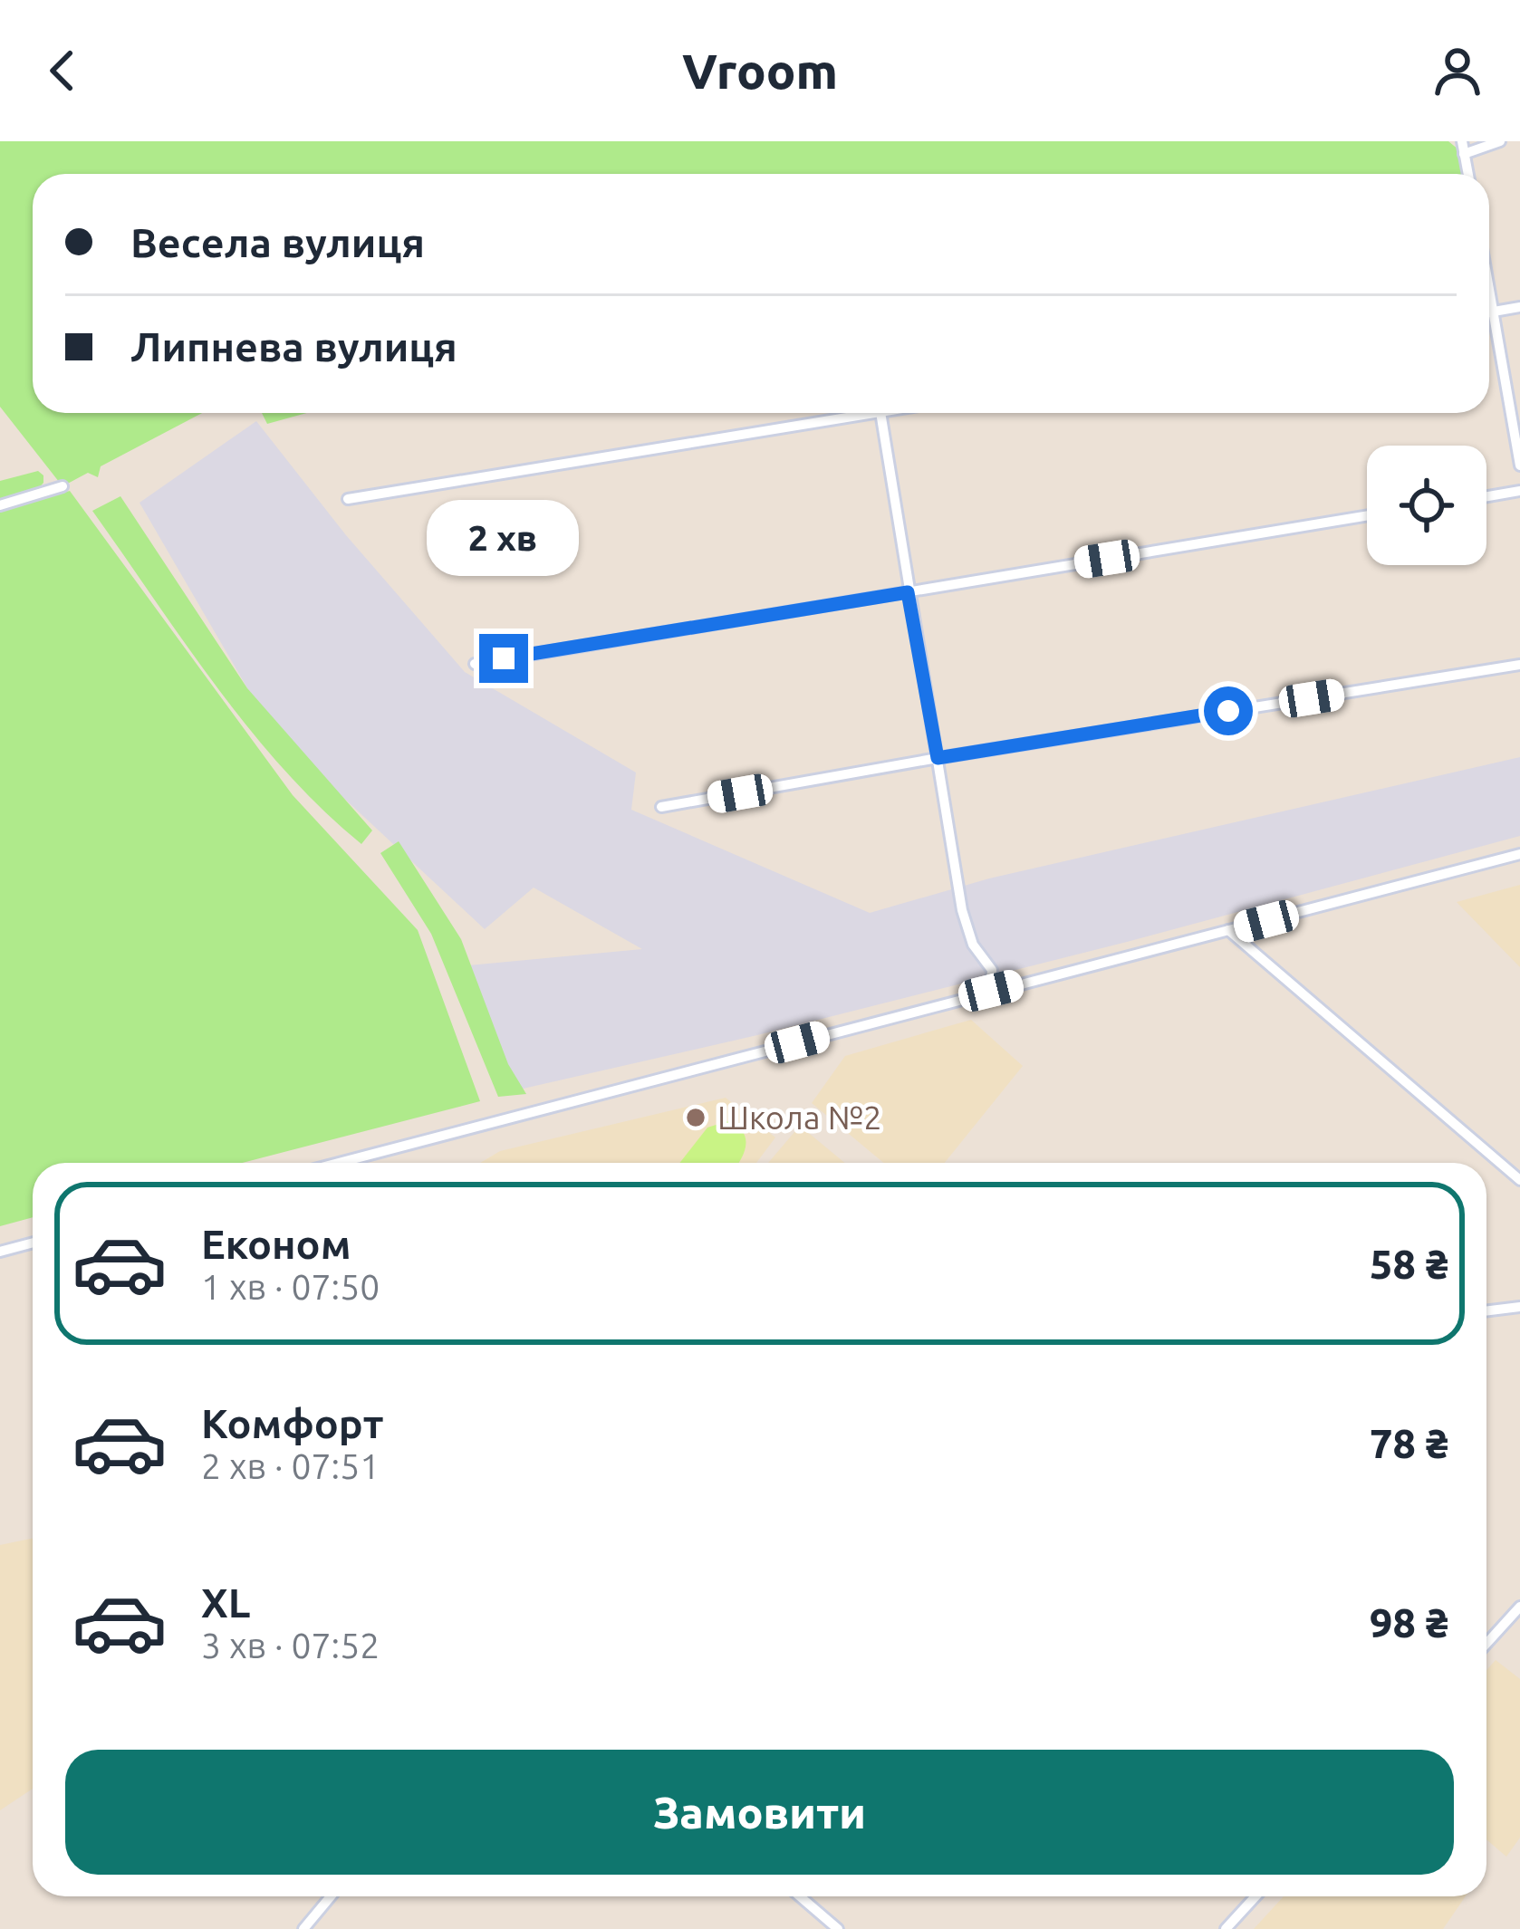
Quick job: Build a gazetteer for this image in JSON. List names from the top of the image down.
{
  "places": ["Школа №2"],
  "page": {
    "header": "Vroom",
    "banner": ["Весела вулиця", "Липнева вулиця"],
    "bubble": "2 хв",
    "list": [
      {
        "name": "Економ",
        "note": "1 хв · 07:50",
        "value": "58 ₴"
      },
      {
        "name": "Комфорт",
        "note": "2 хв · 07:51",
        "value": "78 ₴"
      },
      {
        "name": "XL",
        "note": "3 хв · 07:52",
        "value": "98 ₴"
      }
    ],
    "buttons": "Замовити"
  }
}
